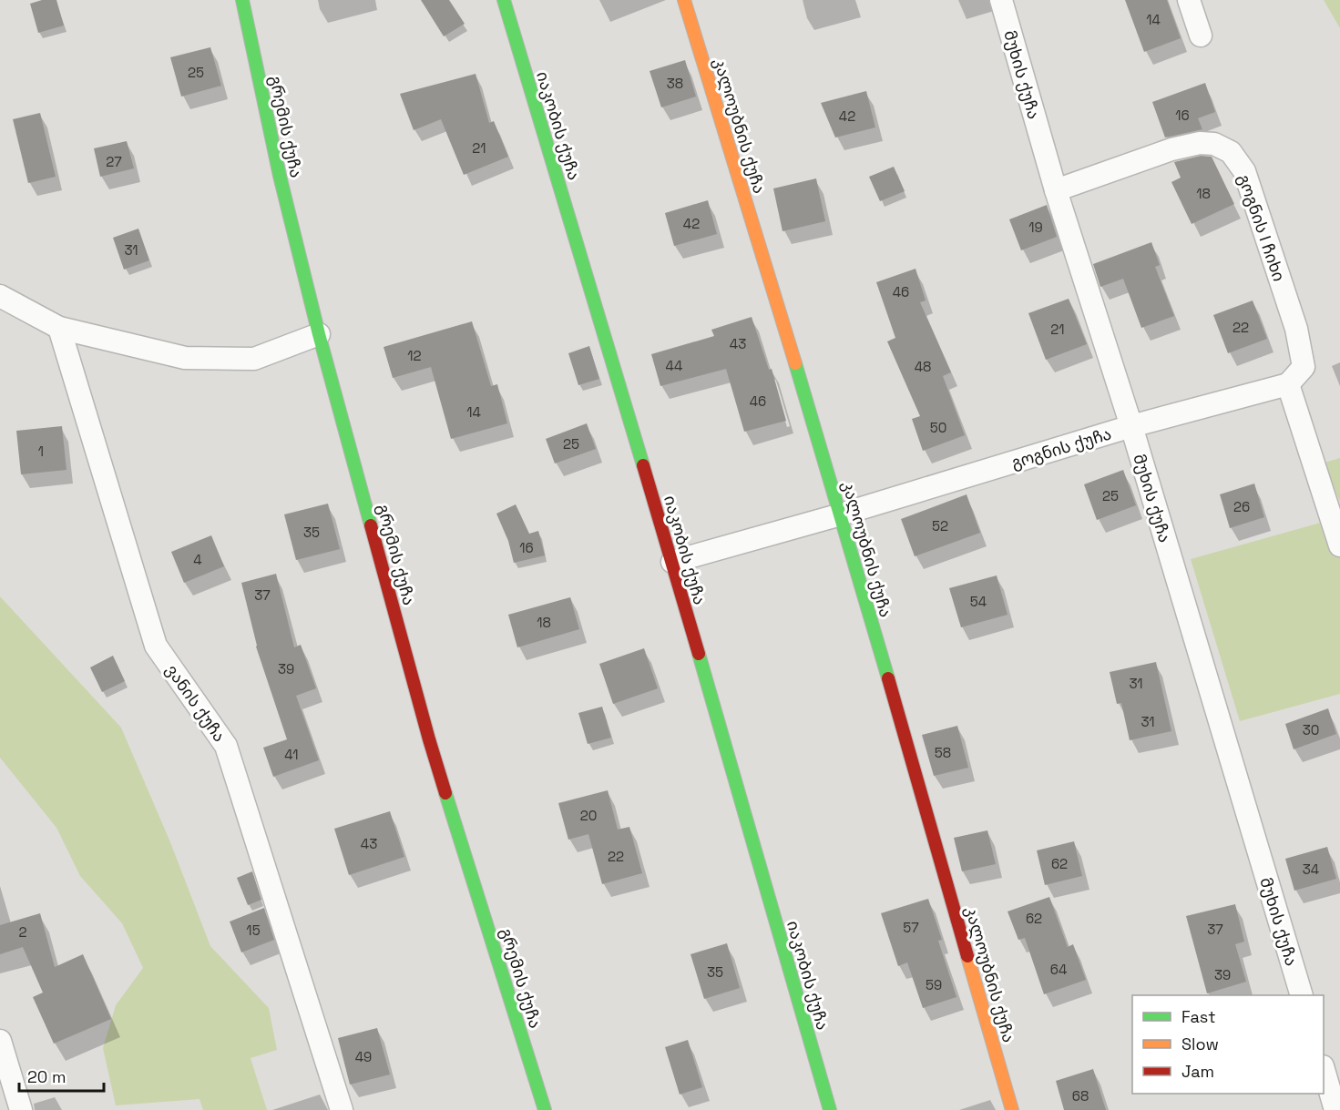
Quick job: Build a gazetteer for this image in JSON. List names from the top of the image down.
{
  "streets": {
    "street": [
      "მუხის ქუჩა",
      "იაკობის ქუჩა",
      "კალოუბნის ქუჩა",
      "გრემის ქუჩა",
      "გოგნის I ჩიხი",
      "გოგნის ქუჩა",
      "ვანის ქუჩა"
    ]
  },
  "crossings": [
    ["მუხის ქუჩა", "გოგნის I ჩიხი"],
    ["მუხის ქუჩა", "გოგნის ქუჩა"],
    ["იაკობის ქუჩა", "გოგნის ქუჩა"],
    ["კალოუბნის ქუჩა", "გოგნის ქუჩა"],
    ["გოგნის I ჩიხი", "გოგნის ქუჩა"]
  ],
  "house_numbers": [
    "14",
    "25",
    "38",
    "16",
    "42",
    "21",
    "27",
    "18",
    "42",
    "19",
    "31",
    "46",
    "22",
    "21",
    "43",
    "12",
    "44",
    "48",
    "46",
    "14",
    "50",
    "25",
    "1",
    "25",
    "26",
    "52",
    "35",
    "16",
    "4",
    "37",
    "54",
    "18",
    "39",
    "31",
    "31",
    "30",
    "58",
    "41",
    "20",
    "43",
    "22",
    "62",
    "34",
    "62",
    "57",
    "37",
    "15",
    "2",
    "64",
    "35",
    "39",
    "59",
    "49",
    "68"
  ],
  "legend": ["Fast", "Slow", "Jam"],
  "scale_bar": "20 m"
}
